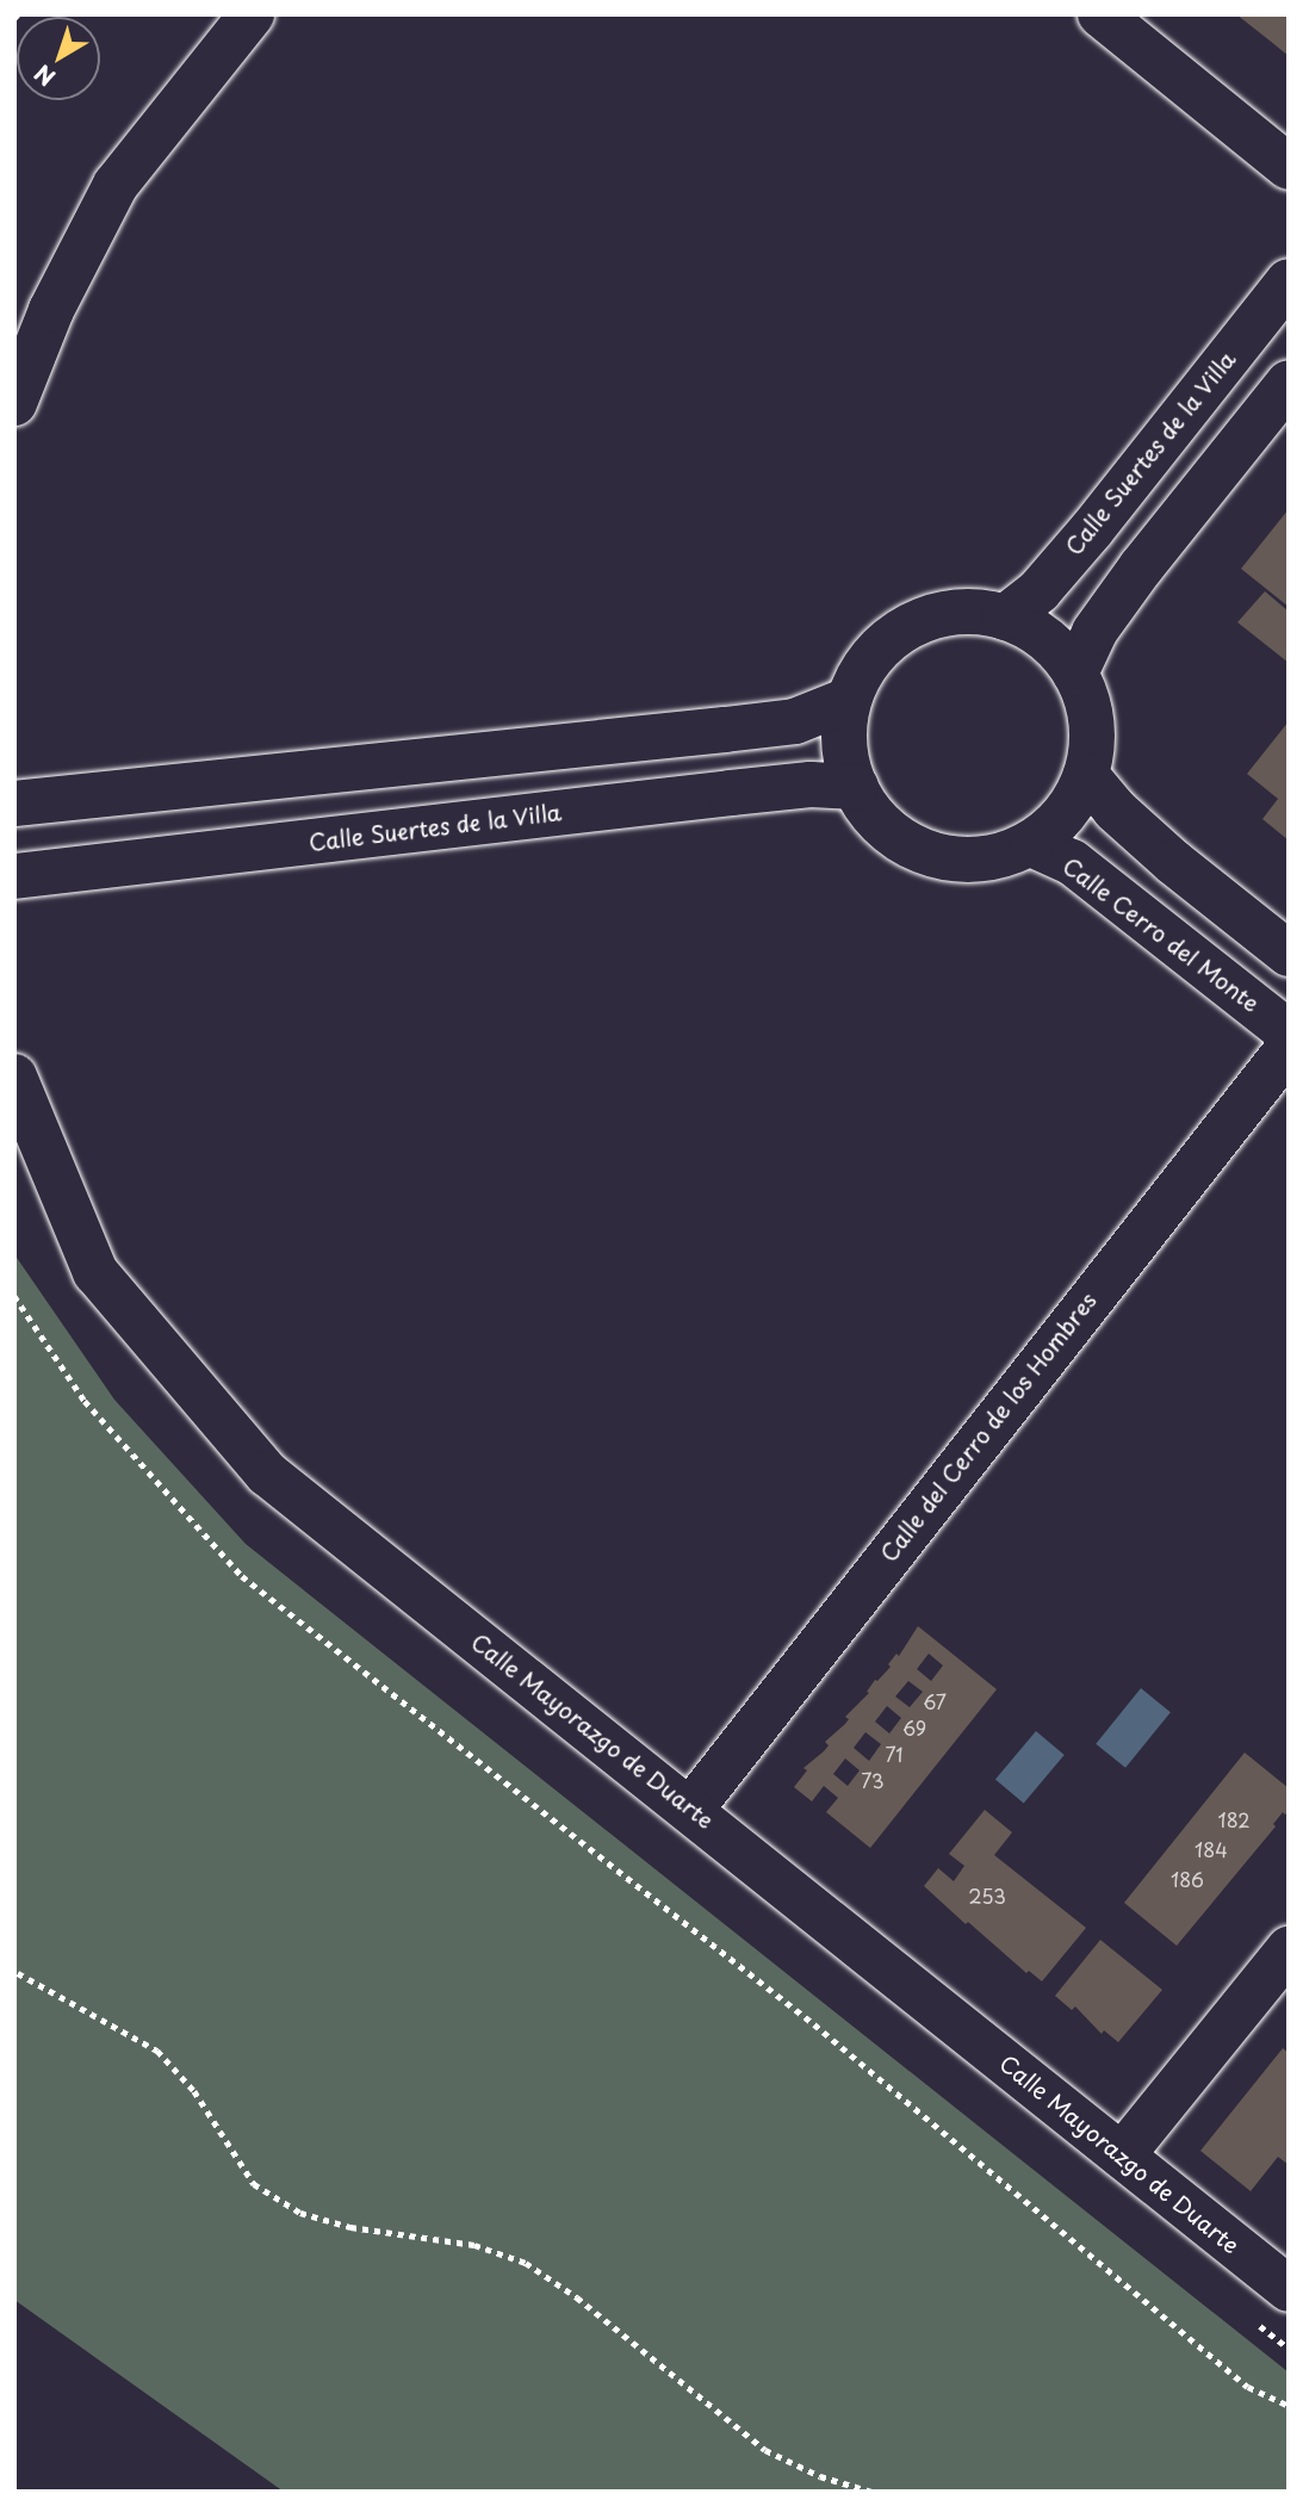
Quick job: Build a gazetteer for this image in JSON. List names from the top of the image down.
{
  "streets": {
    "main road": [
      "Calle Suertes de la Villa",
      "Calle Cerro del Monte",
      "Calle del Cerro de los Hombres",
      "Calle Mayorazgo de Duarte"
    ]
  },
  "crossings": [
    ["Calle Suertes de la Villa", "Calle Cerro del Monte"],
    ["Calle del Cerro de los Hombres", "Calle Mayorazgo de Duarte"]
  ],
  "house_numbers": [
    "67",
    "69",
    "71",
    "73",
    "182",
    "184",
    "186",
    "253"
  ],
  "north": "bottom left"
}
